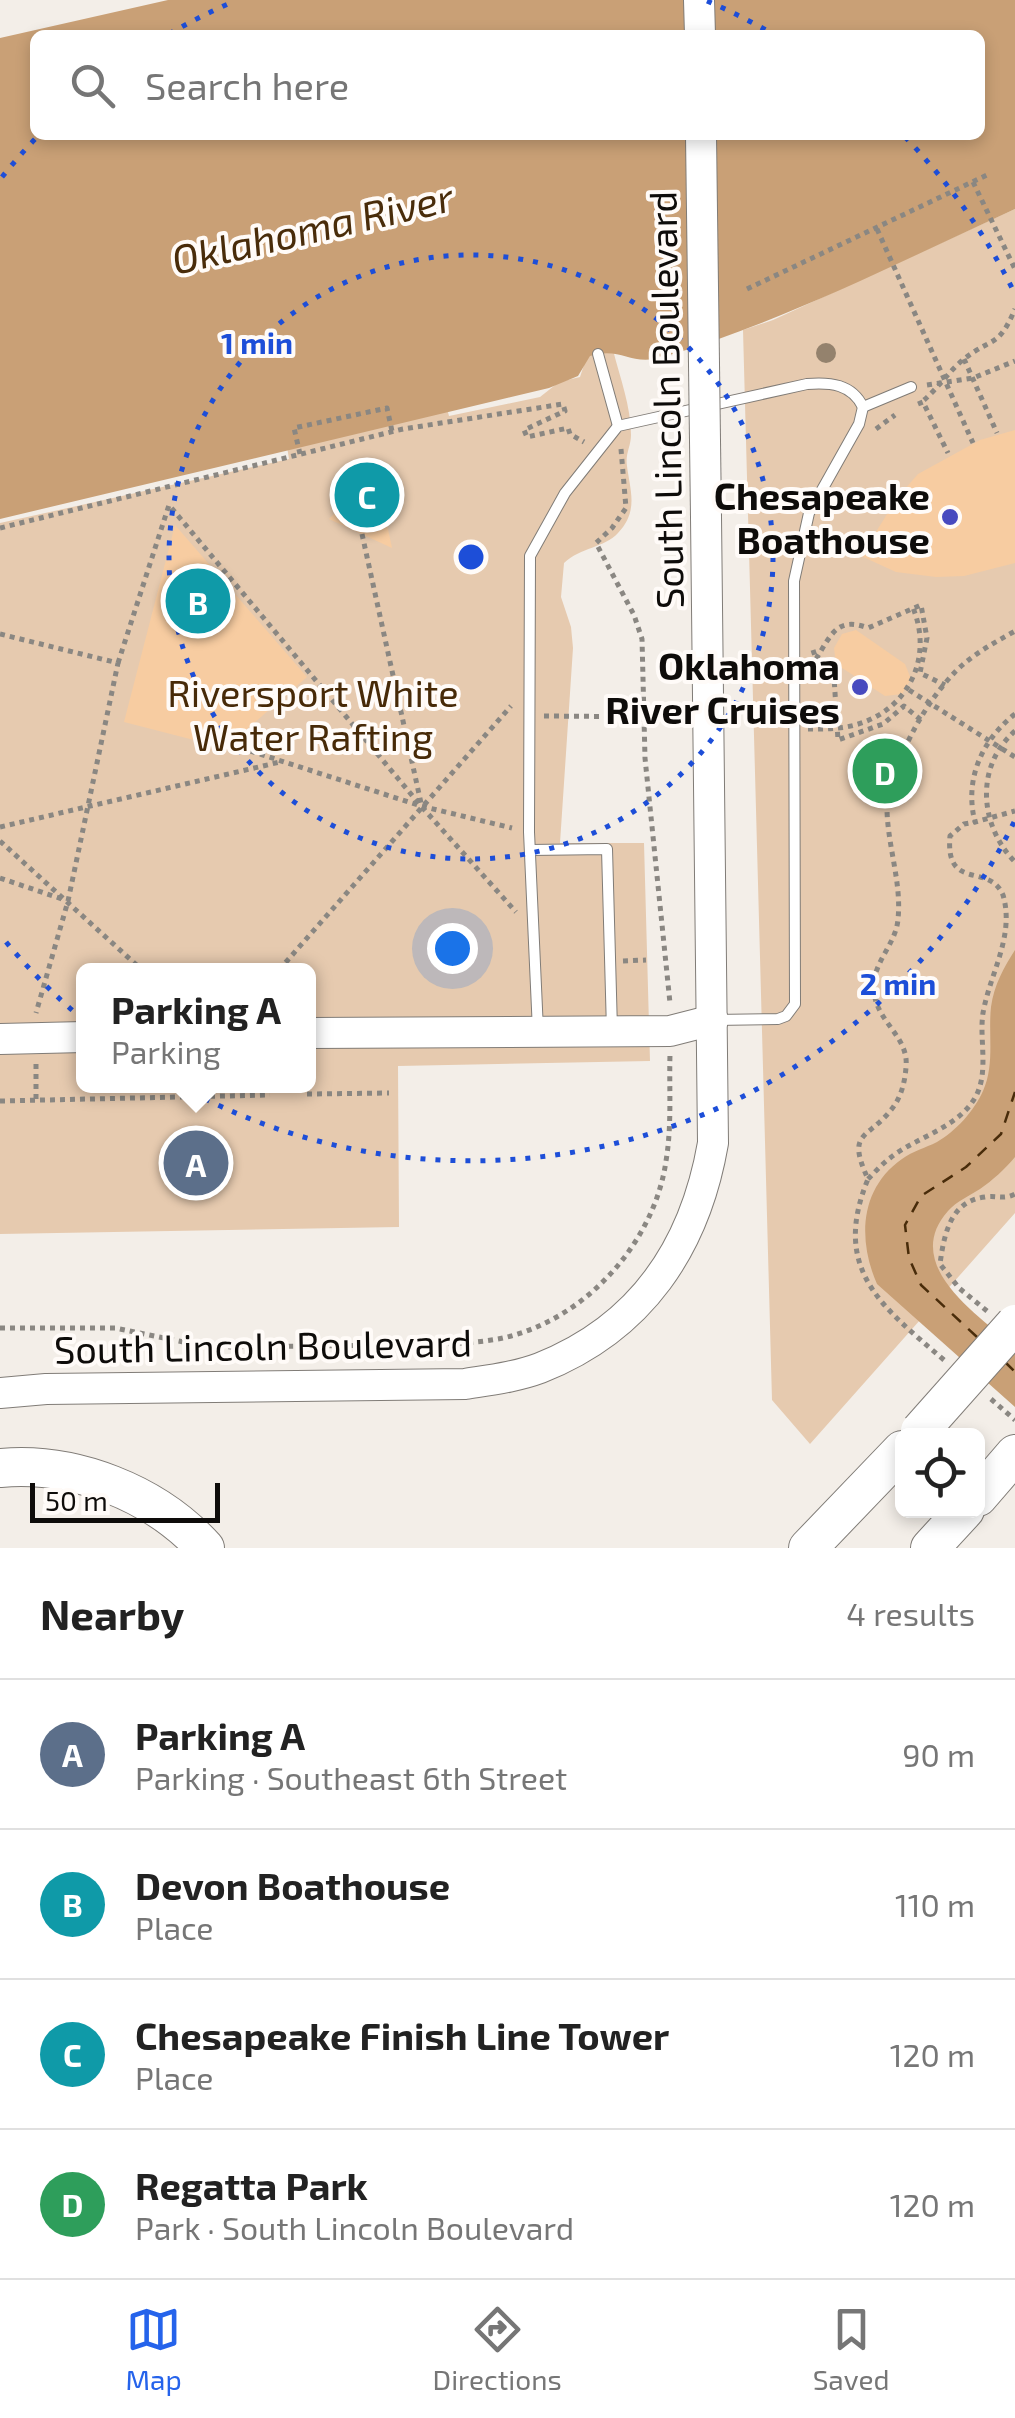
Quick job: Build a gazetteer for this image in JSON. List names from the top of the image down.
{
  "streets": {
    "main road": ["South Lincoln Boulevard"]
  },
  "water": ["Oklahoma River"],
  "parks": ["Riversport White Water Rafting"],
  "places": ["Chesapeake Boathouse", "Oklahoma River Cruises"],
  "scale_bar": "50 m",
  "page": {
    "search": "Search here",
    "pins": [
      "C",
      "B",
      "D",
      "A"
    ],
    "popup": ["Parking A", "Parking"],
    "scale": "50 m",
    "heading": ["Nearby", "4 results"],
    "list": [
      {
        "mark": "A",
        "name": "Parking A",
        "note": "Parking · Southeast 6th Street",
        "value": "90 m"
      },
      {
        "mark": "B",
        "name": "Devon Boathouse",
        "note": "Place",
        "value": "110 m"
      },
      {
        "mark": "C",
        "name": "Chesapeake Finish Line Tower",
        "note": "Place",
        "value": "120 m"
      },
      {
        "mark": "D",
        "name": "Regatta Park",
        "note": "Park · South Lincoln Boulevard",
        "value": "120 m"
      }
    ],
    "nav": ["Map", "Directions", "Saved"]
  },
  "rings": ["1 min", "2 min"]
}
